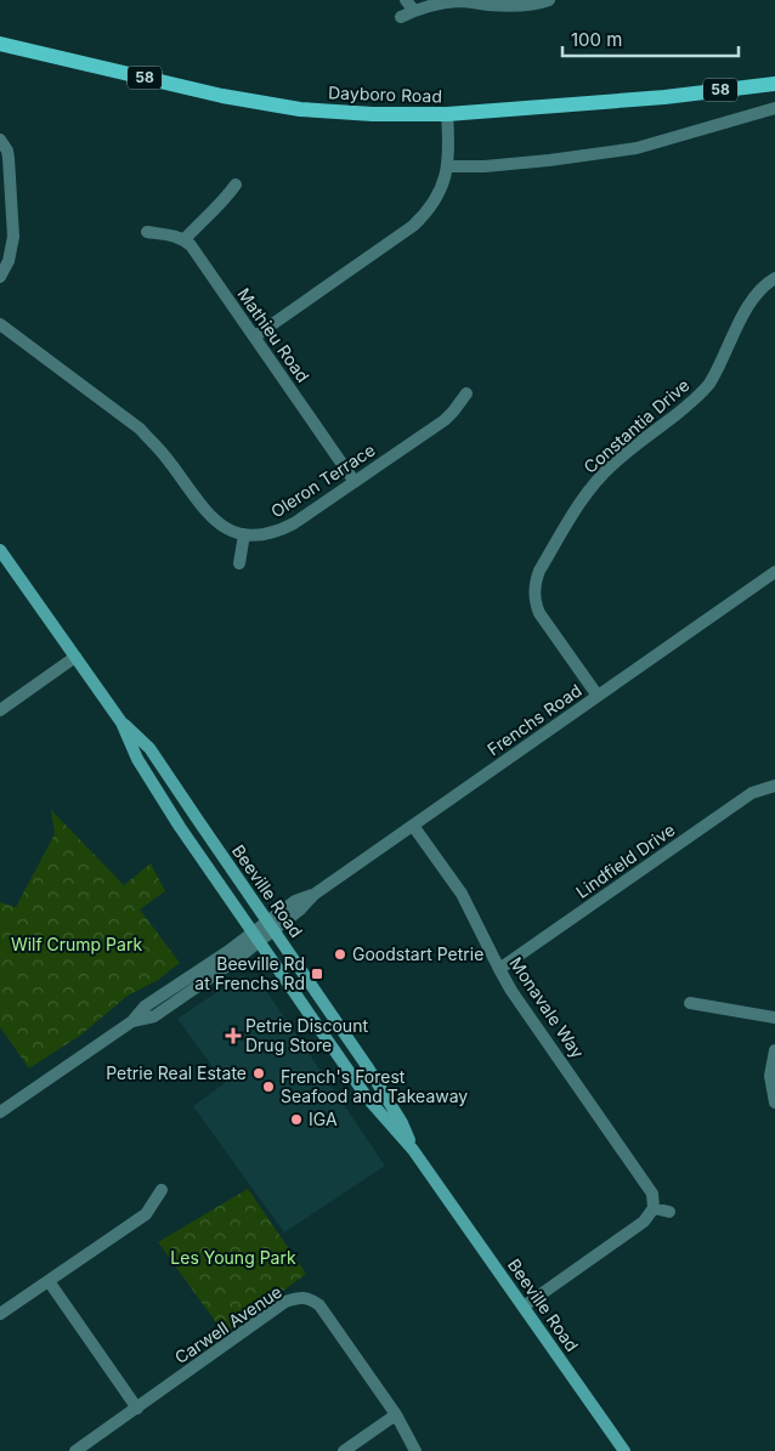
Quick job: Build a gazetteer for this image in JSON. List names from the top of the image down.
{
  "streets": {
    "main road": ["58", "Dayboro Road", "Beeville Road"],
    "street": [
      "Mathieu Road",
      "Constantia Drive",
      "Oleron Terrace",
      "Frenchs Road",
      "Lindfield Drive",
      "Monavale Way",
      "Carwell Avenue"
    ]
  },
  "crossings": [
    ["Mathieu Road", "Oleron Terrace"],
    ["Constantia Drive", "Frenchs Road"],
    ["Frenchs Road", "Beeville Road"],
    ["Frenchs Road", "Monavale Way"],
    ["Lindfield Drive", "Monavale Way"]
  ],
  "parks": ["Wilf Crump Park", "Les Young Park"],
  "places": {
    "other": [
      "Goodstart Petrie",
      "Petrie Real Estate",
      "French's Forest Seafood and Takeaway",
      "IGA"
    ],
    "transit": ["Beeville Rd at Frenchs Rd"],
    "health": ["Petrie Discount Drug Store"]
  },
  "scale_bar": "100 m"
}
